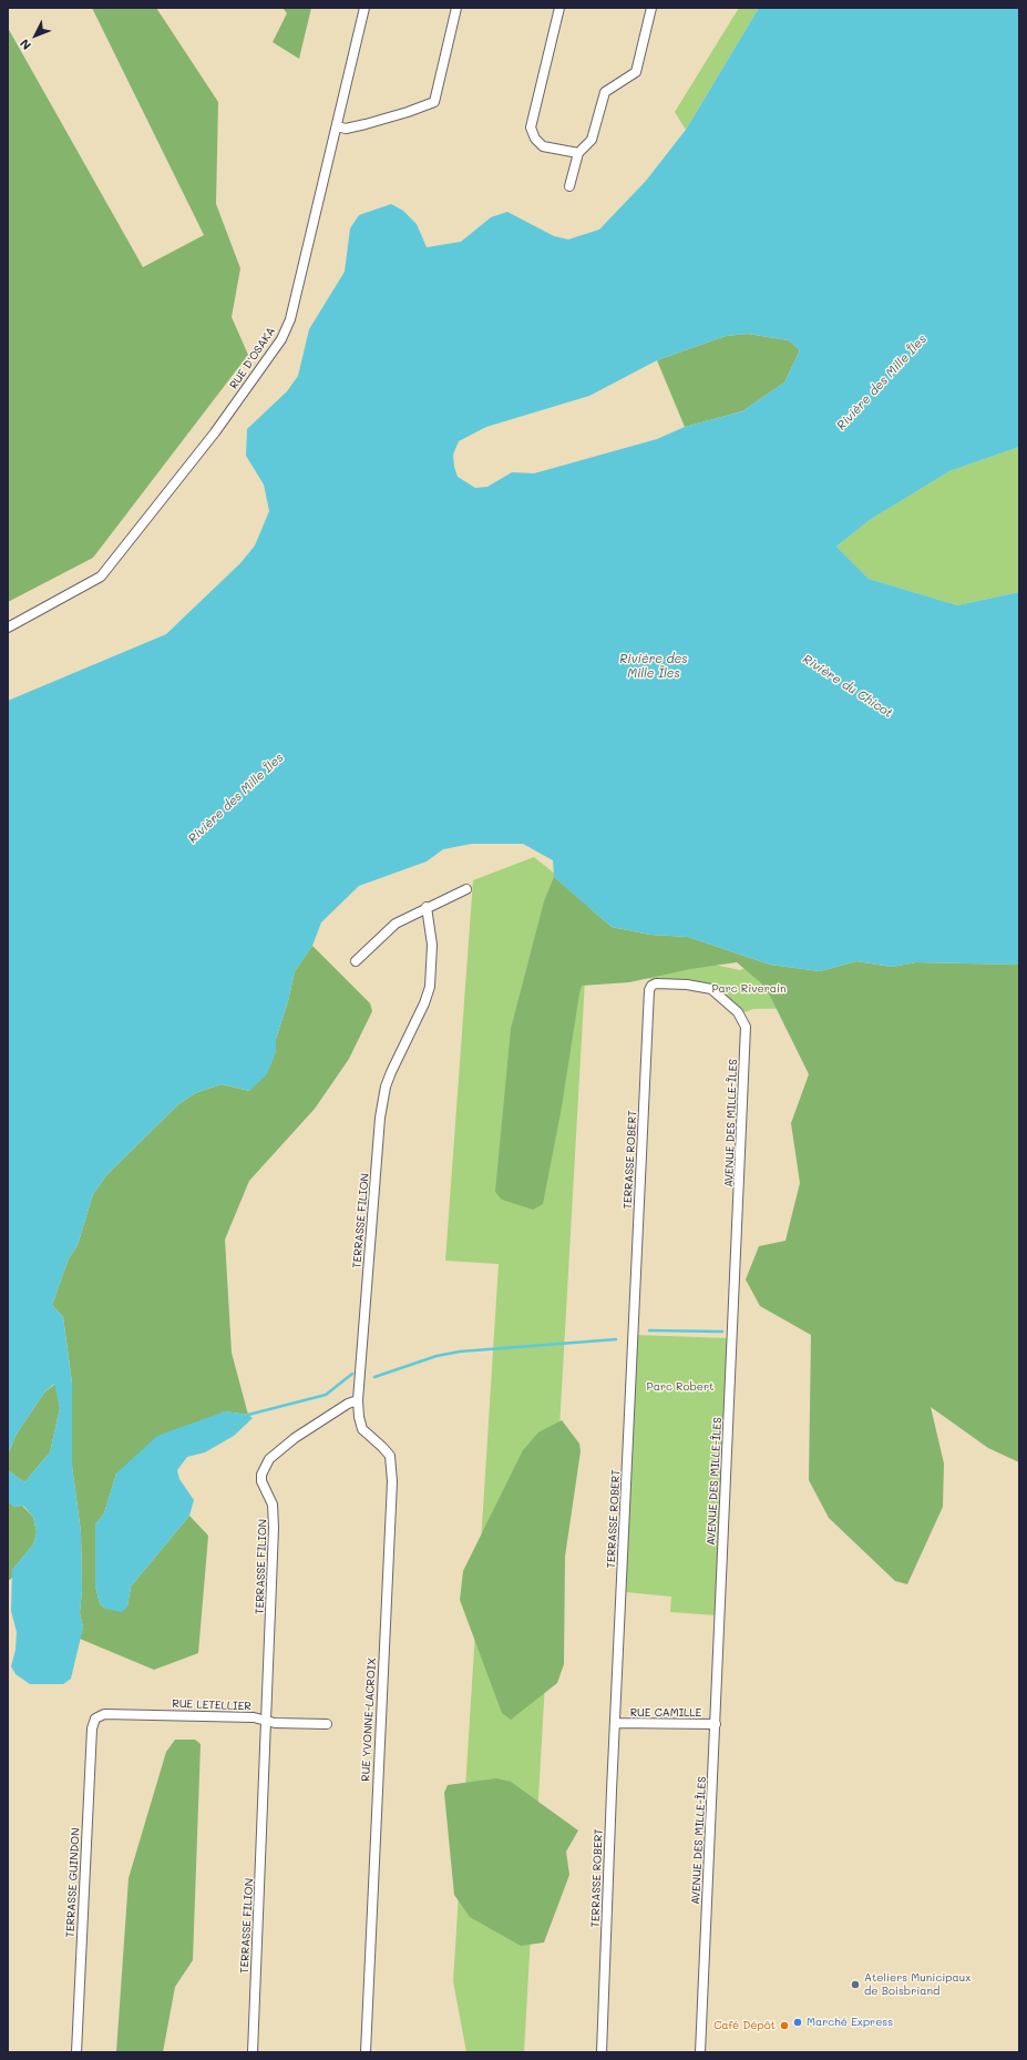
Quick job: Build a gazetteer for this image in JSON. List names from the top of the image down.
{
  "streets": {
    "street": [
      "RUE D'OSAKA",
      "AVENUE DES MILLE-ÎLES",
      "TERRASSE ROBERT",
      "TERRASSE FILION",
      "RUE LETELLIER",
      "RUE CAMILLE",
      "RUE YVONNE-LACROIX",
      "TERRASSE GUINDON"
    ]
  },
  "crossings": [
    ["AVENUE DES MILLE-ÎLES", "TERRASSE ROBERT"],
    ["AVENUE DES MILLE-ÎLES", "RUE CAMILLE"],
    ["TERRASSE ROBERT", "RUE CAMILLE"],
    ["TERRASSE FILION", "RUE LETELLIER"],
    ["TERRASSE FILION", "RUE YVONNE-LACROIX"],
    ["RUE LETELLIER", "TERRASSE GUINDON"]
  ],
  "water": ["Rivière des Mille Îles", "Rivière du Chicot"],
  "parks": ["Parc Riverain", "Parc Robert"],
  "places": ["Ateliers Municipaux de Boisbriand", "Marché Express", "Café Dépôt"],
  "north": "bottom left"
}
